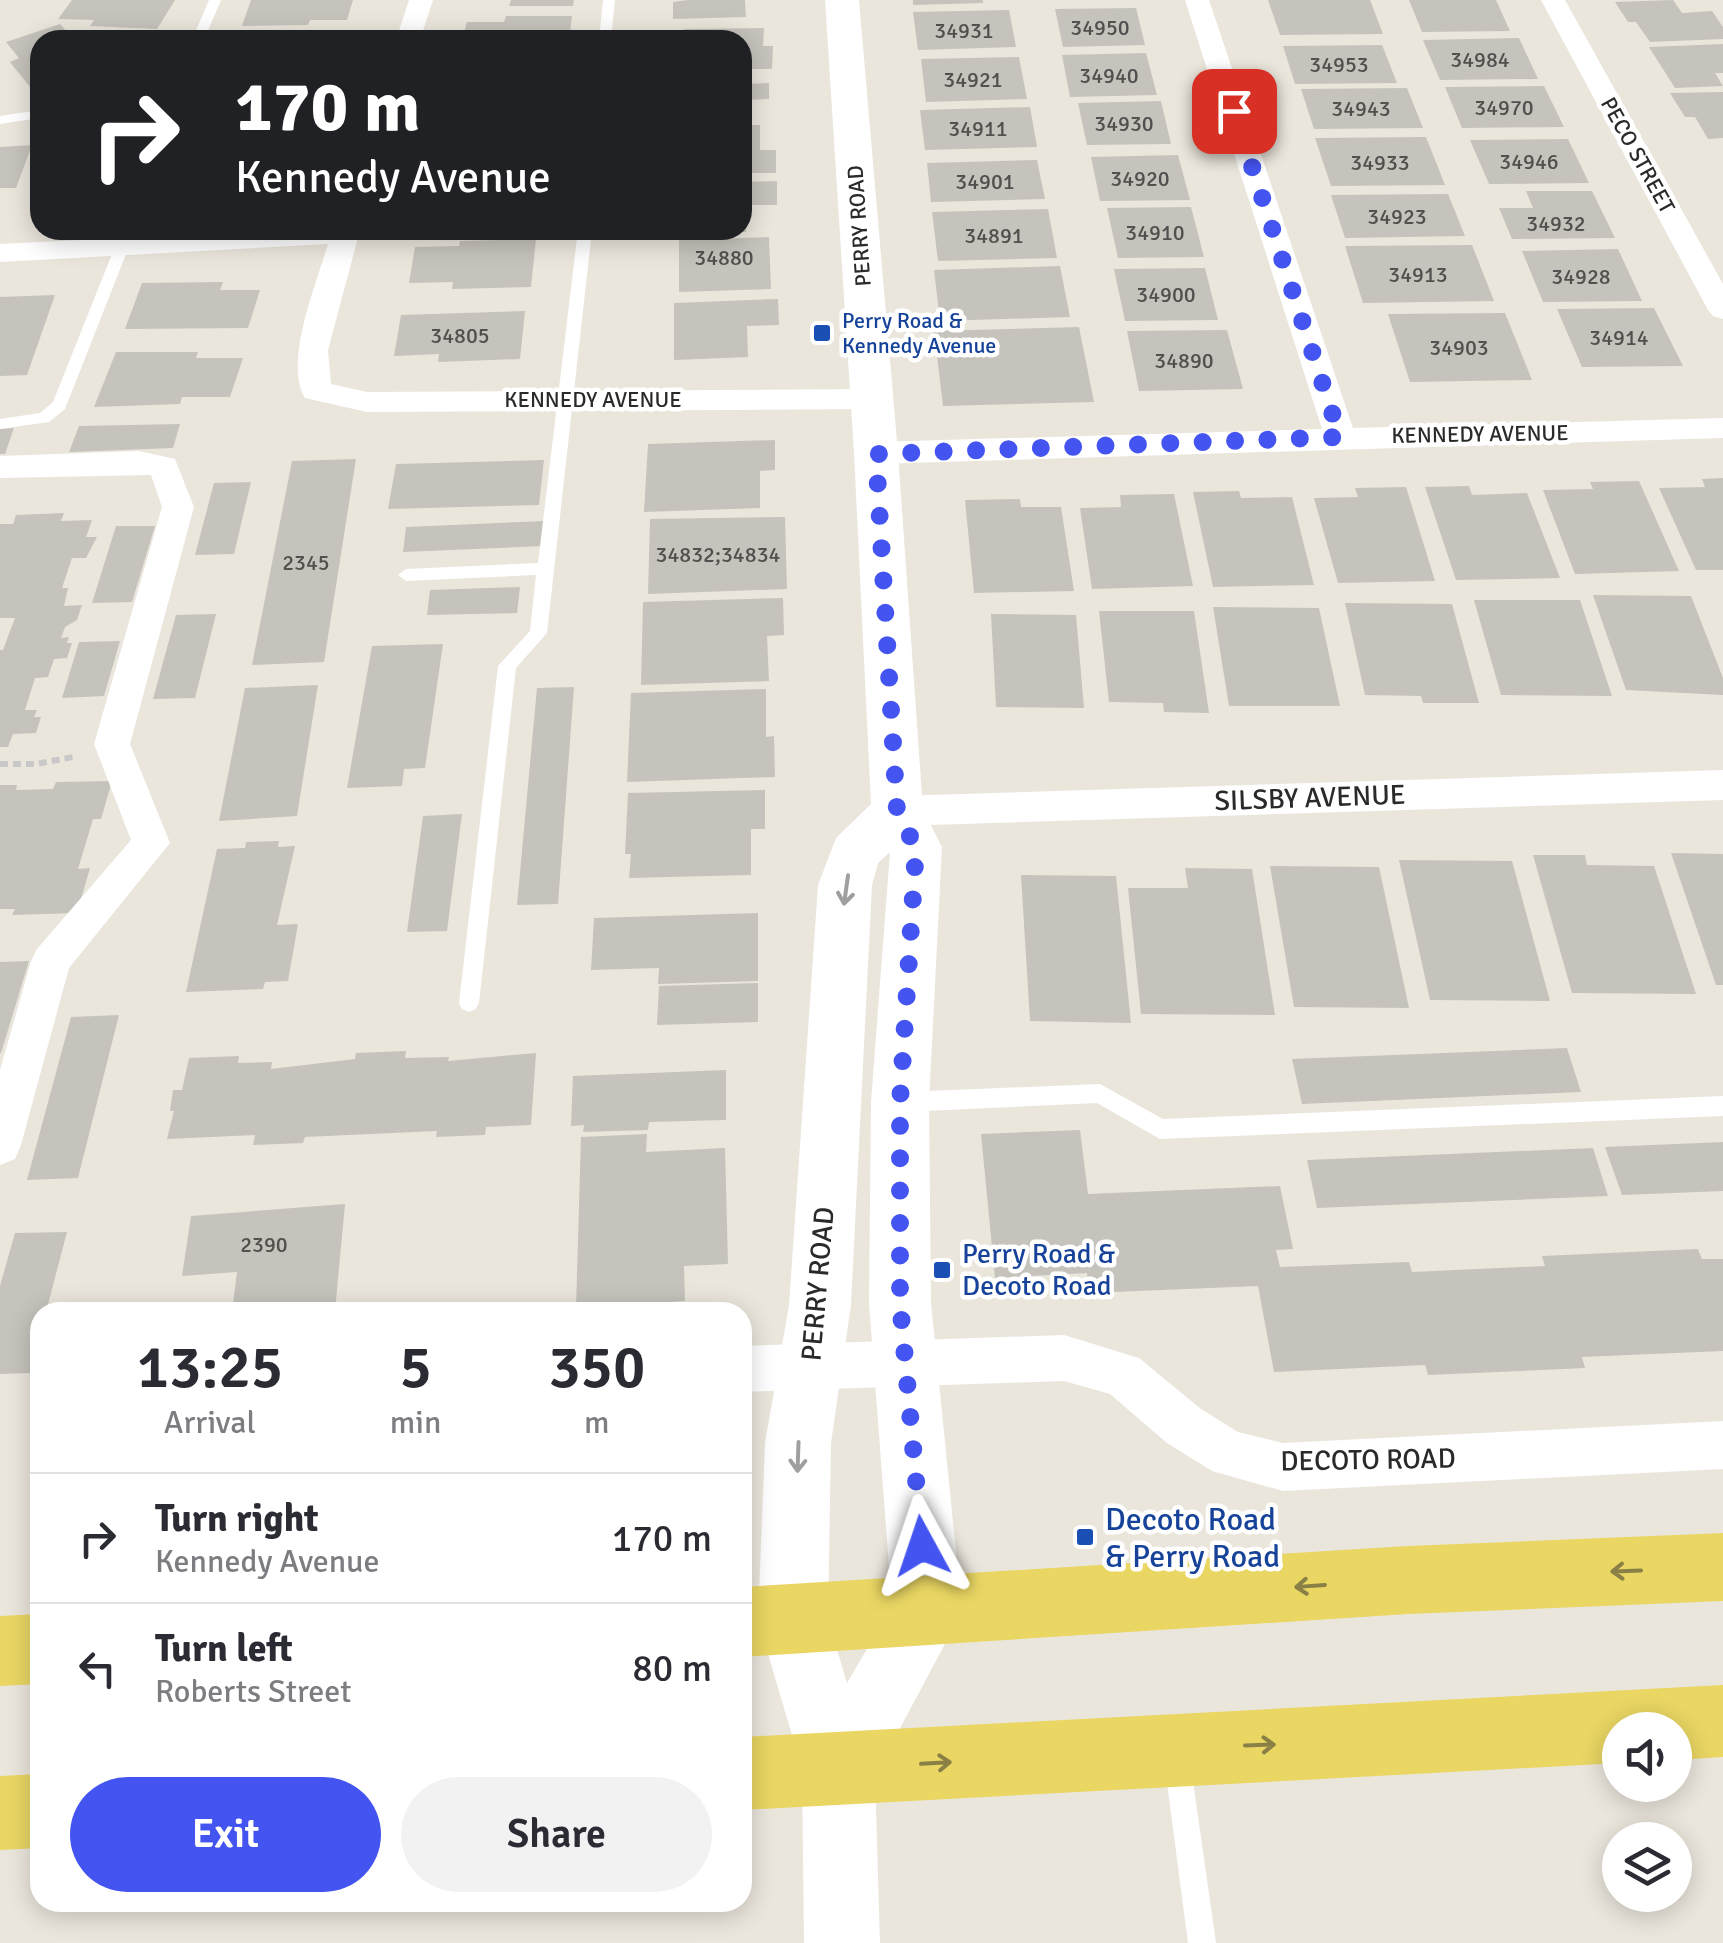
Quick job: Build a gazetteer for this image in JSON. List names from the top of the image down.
{
  "streets": {
    "street": [
      "PECO STREET",
      "PERRY ROAD",
      "KENNEDY AVENUE",
      "SILSBY AVENUE",
      "DECOTO ROAD"
    ]
  },
  "crossings": [
    ["PERRY ROAD", "KENNEDY AVENUE"],
    ["PERRY ROAD", "SILSBY AVENUE"],
    ["PERRY ROAD", "DECOTO ROAD"]
  ],
  "places": {
    "transit": ["Perry Road & Kennedy Avenue", "Perry Road & Decoto Road", "Decoto Road & Perry Road"]
  },
  "house_numbers": [
    "34950",
    "34931",
    "34984",
    "34953",
    "34940",
    "34921",
    "34970",
    "34943",
    "34930",
    "34911",
    "34946",
    "34933",
    "34920",
    "34901",
    "34923",
    "34932",
    "34910",
    "34891",
    "34880",
    "34913",
    "34928",
    "34900",
    "34805",
    "34914",
    "34903",
    "34890",
    "34832;34834",
    "2345",
    "2390"
  ],
  "page": {
    "turn": ["170 m", "Kennedy Avenue"],
    "eta": [
      "13:25",
      "Arrival",
      "5",
      "min",
      "350",
      "m"
    ],
    "list": [
      {
        "name": "Turn right",
        "note": "Kennedy Avenue",
        "value": "170 m"
      },
      {
        "name": "Turn left",
        "note": "Roberts Street",
        "value": "80 m"
      }
    ],
    "buttons": ["Exit", "Share"]
  }
}
